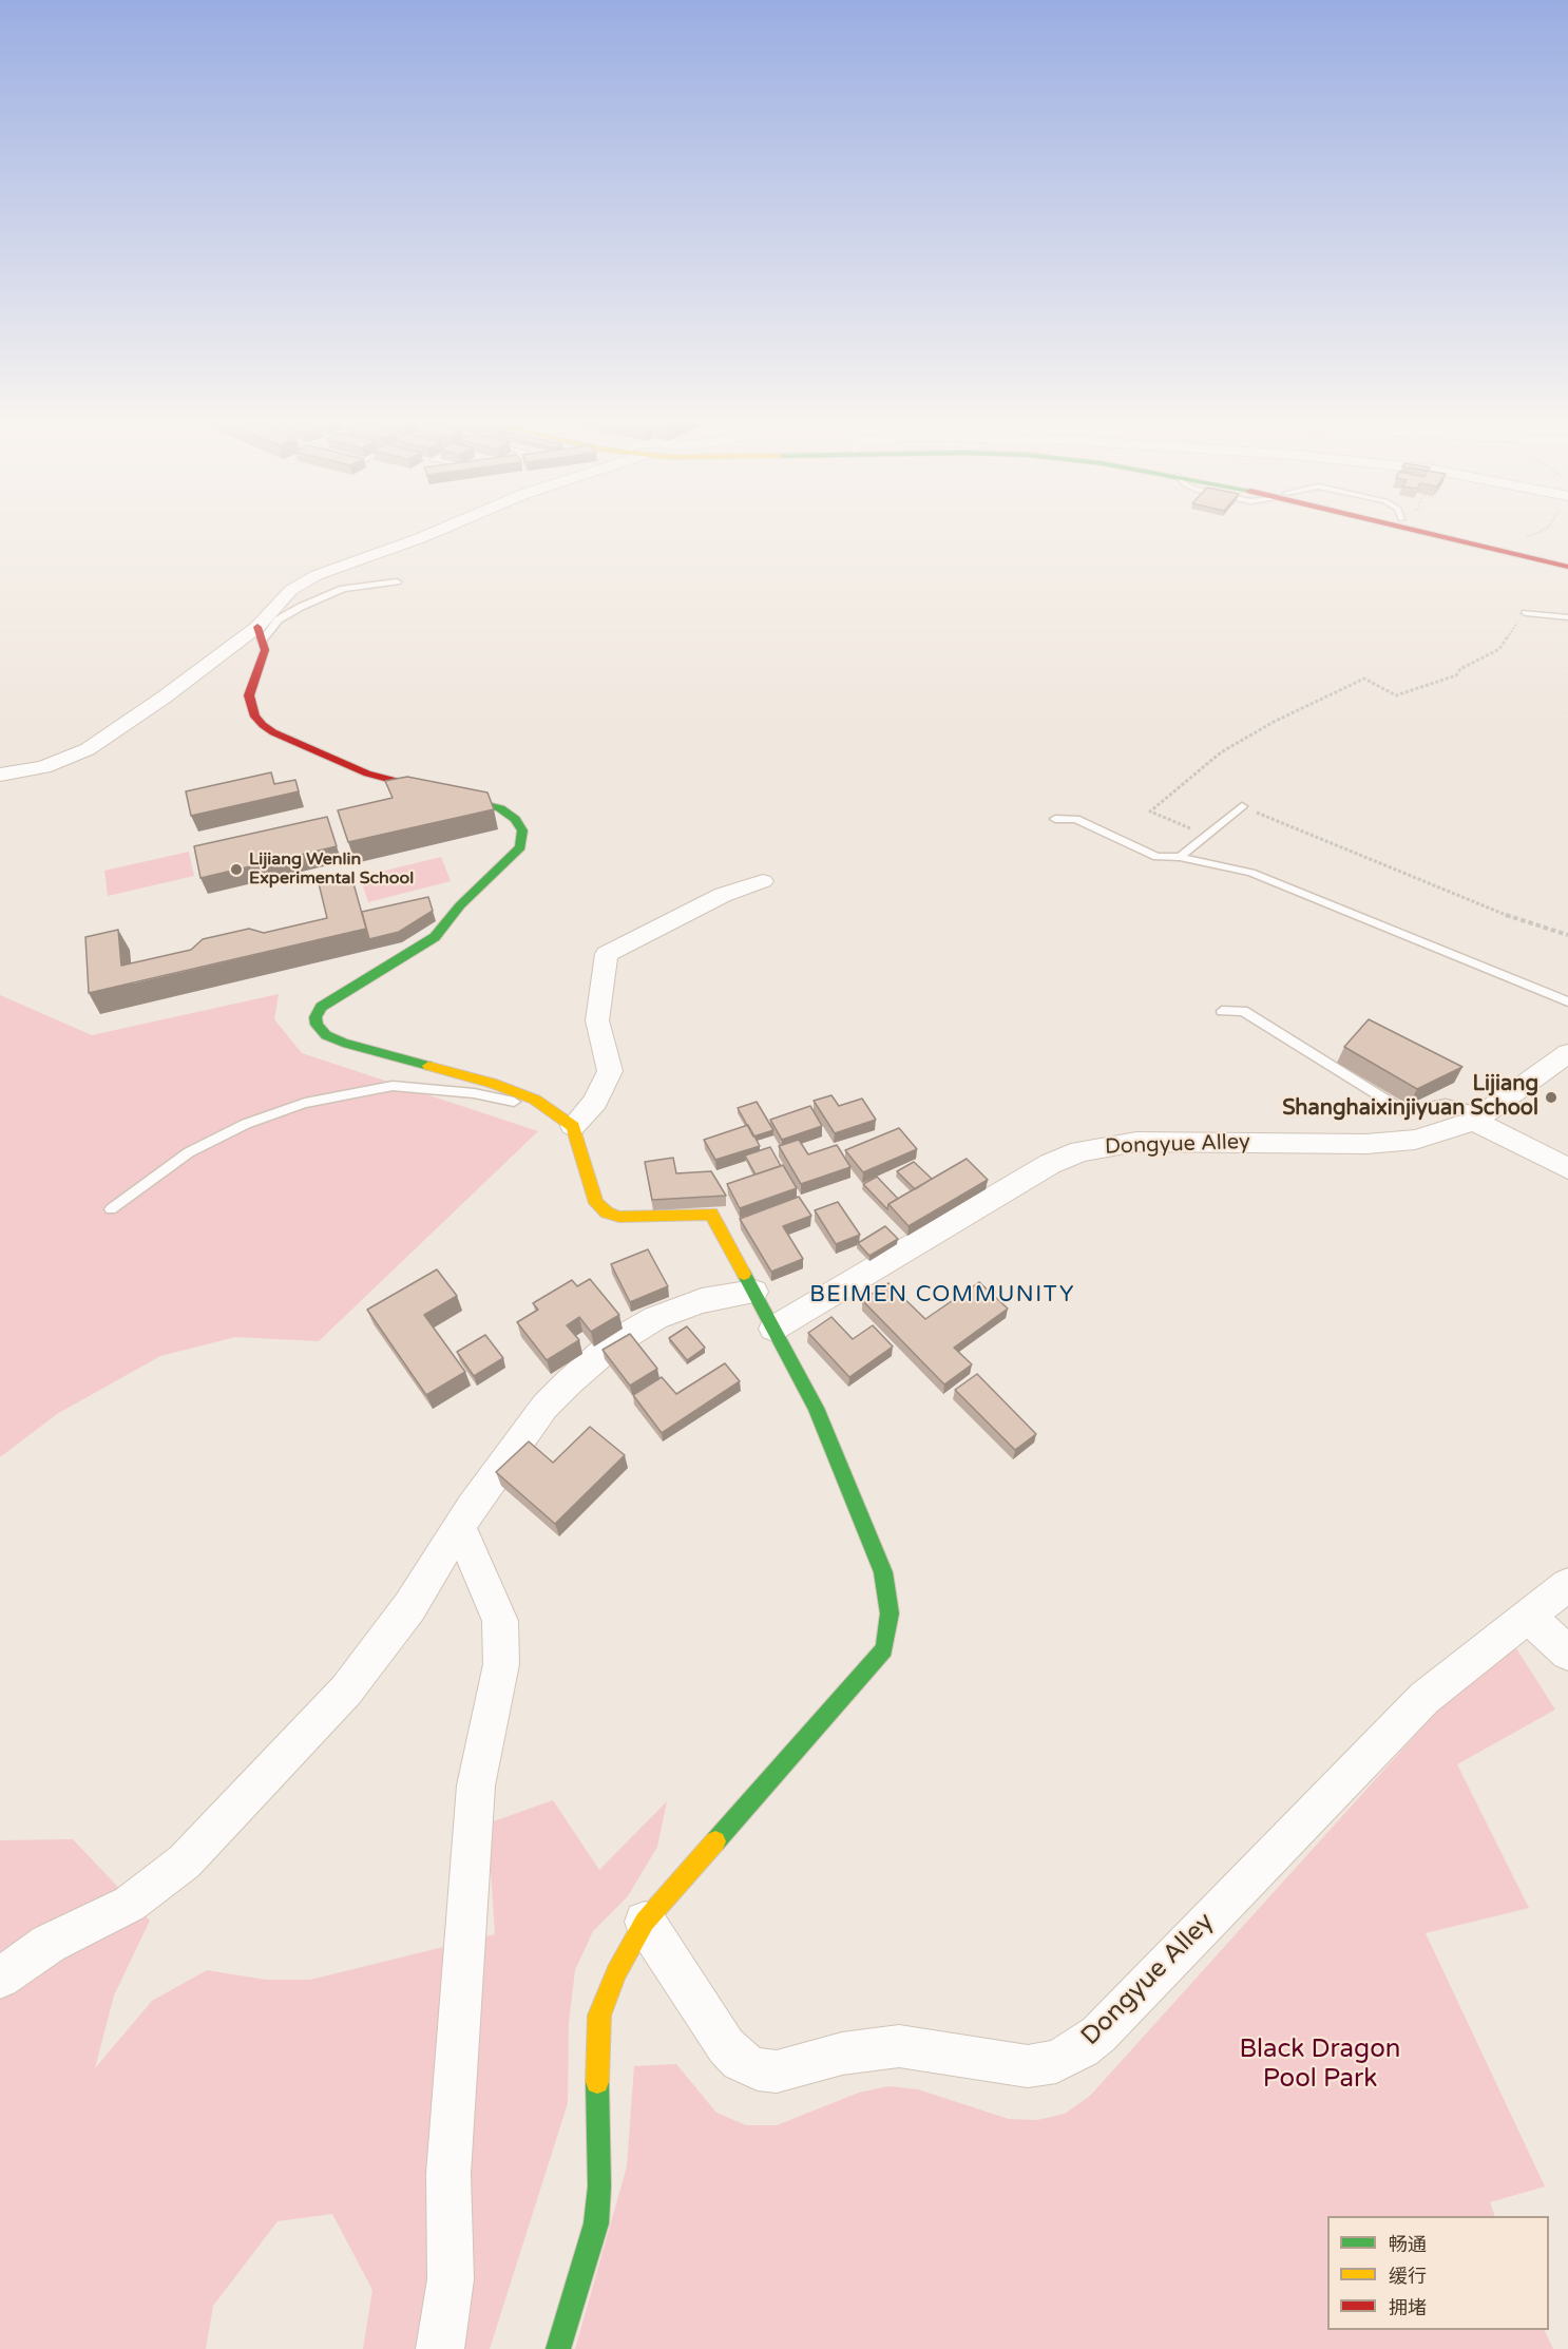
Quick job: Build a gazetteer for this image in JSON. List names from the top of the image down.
{
  "streets": {
    "street": ["Dongyue Alley"]
  },
  "districts": ["BEIMEN COMMUNITY"],
  "parks": ["Black Dragon Pool Park"],
  "places": ["Lijiang Wenlin Experimental School", "Lijiang Shanghaixinjiyuan School"],
  "legend": ["畅通", "缓行", "拥堵"]
}
